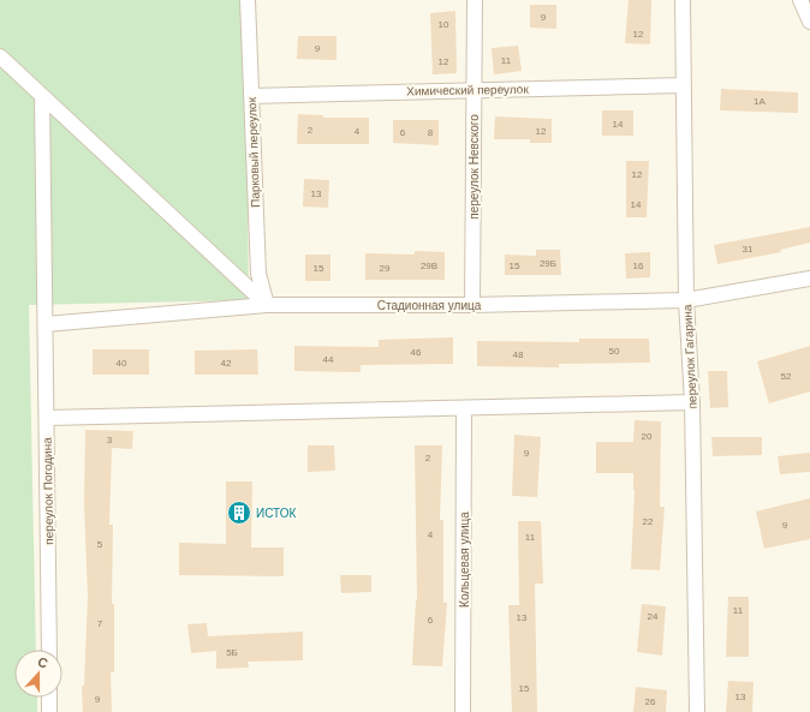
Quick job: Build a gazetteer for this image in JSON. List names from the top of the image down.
{
  "streets": {
    "street": [
      "Химический переулок",
      "Парковый переулок",
      "переулок Невского",
      "Стадионная улица",
      "переулок Гагарина",
      "переулок Погодина",
      "Кольцевая улица"
    ]
  },
  "crossings": [
    ["Химический переулок", "Парковый переулок"],
    ["Химический переулок", "переулок Невского"],
    ["Химический переулок", "переулок Гагарина"],
    ["Парковый переулок", "Стадионная улица"],
    ["переулок Невского", "Стадионная улица"],
    ["Стадионная улица", "переулок Гагарина"],
    ["Стадионная улица", "переулок Погодина"]
  ],
  "places": {
    "building": ["ИСТОК"]
  },
  "house_numbers": [
    "9",
    "10",
    "12",
    "9",
    "11",
    "12",
    "1А",
    "14",
    "2",
    "4",
    "12",
    "6",
    "8",
    "12",
    "13",
    "14",
    "31",
    "29Б",
    "29В",
    "15",
    "16",
    "15",
    "29",
    "50",
    "46",
    "48",
    "44",
    "40",
    "42",
    "52",
    "20",
    "3",
    "9",
    "2",
    "22",
    "9",
    "4",
    "11",
    "5",
    "11",
    "24",
    "13",
    "6",
    "7",
    "5Б",
    "15",
    "13",
    "9",
    "26"
  ],
  "north": "top"
}
